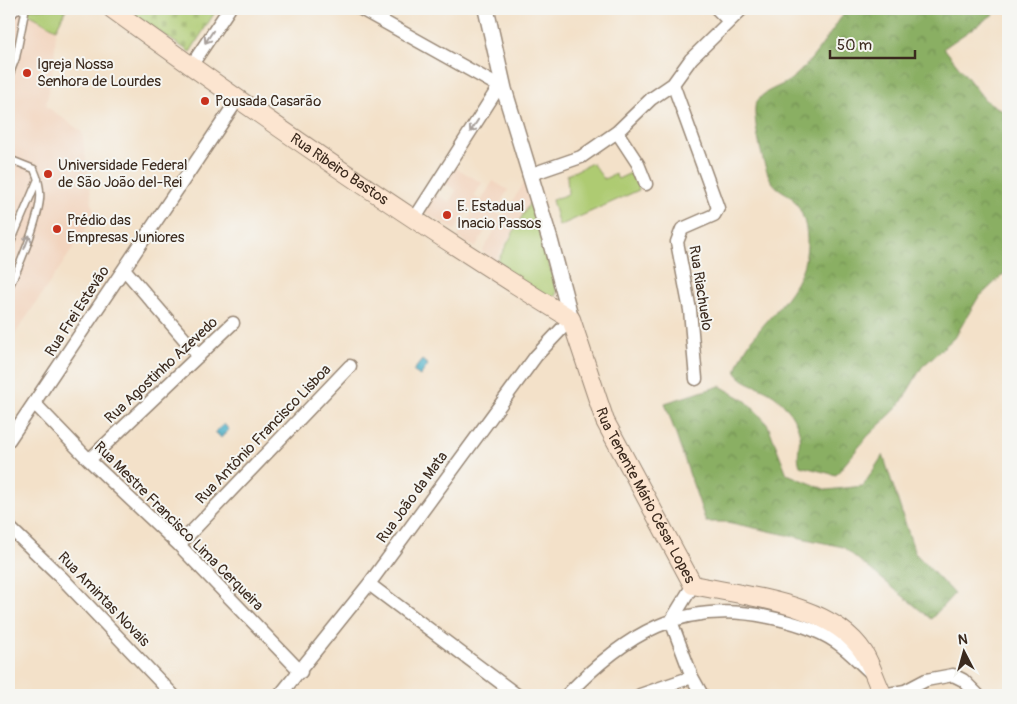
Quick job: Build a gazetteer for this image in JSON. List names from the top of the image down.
{
  "streets": {
    "main road": ["Rua Ribeiro Bastos", "Rua Tenente Mário César Lopes"],
    "street": [
      "Rua Riachuelo",
      "Rua Frei Estevão",
      "Rua Agostinho Azevedo",
      "Rua Antônio Francisco Lisboa",
      "Rua João da Mata",
      "Rua Mestre Francisco Lima Cerqueira",
      "Rua Amintas Novais"
    ]
  },
  "crossings": [
    ["Rua Ribeiro Bastos", "Rua Frei Estevão"],
    ["Rua Ribeiro Bastos", "Rua Tenente Mário César Lopes"],
    ["Rua Ribeiro Bastos", "Rua João da Mata"],
    ["Rua Frei Estevão", "Rua Mestre Francisco Lima Cerqueira"],
    ["Rua Agostinho Azevedo", "Rua Mestre Francisco Lima Cerqueira"],
    ["Rua Antônio Francisco Lisboa", "Rua Mestre Francisco Lima Cerqueira"],
    ["Rua Tenente Mário César Lopes", "Rua João da Mata"],
    ["Rua João da Mata", "Rua Mestre Francisco Lima Cerqueira"]
  ],
  "places": [
    "Igreja Nossa Senhora de Lourdes",
    "Pousada Casarão",
    "Universidade Federal de São João del-Rei",
    "E. Estadual Inacio Passos",
    "Prédio das Empresas Juniores"
  ],
  "scale_bar": "50 m",
  "north": "top"
}
